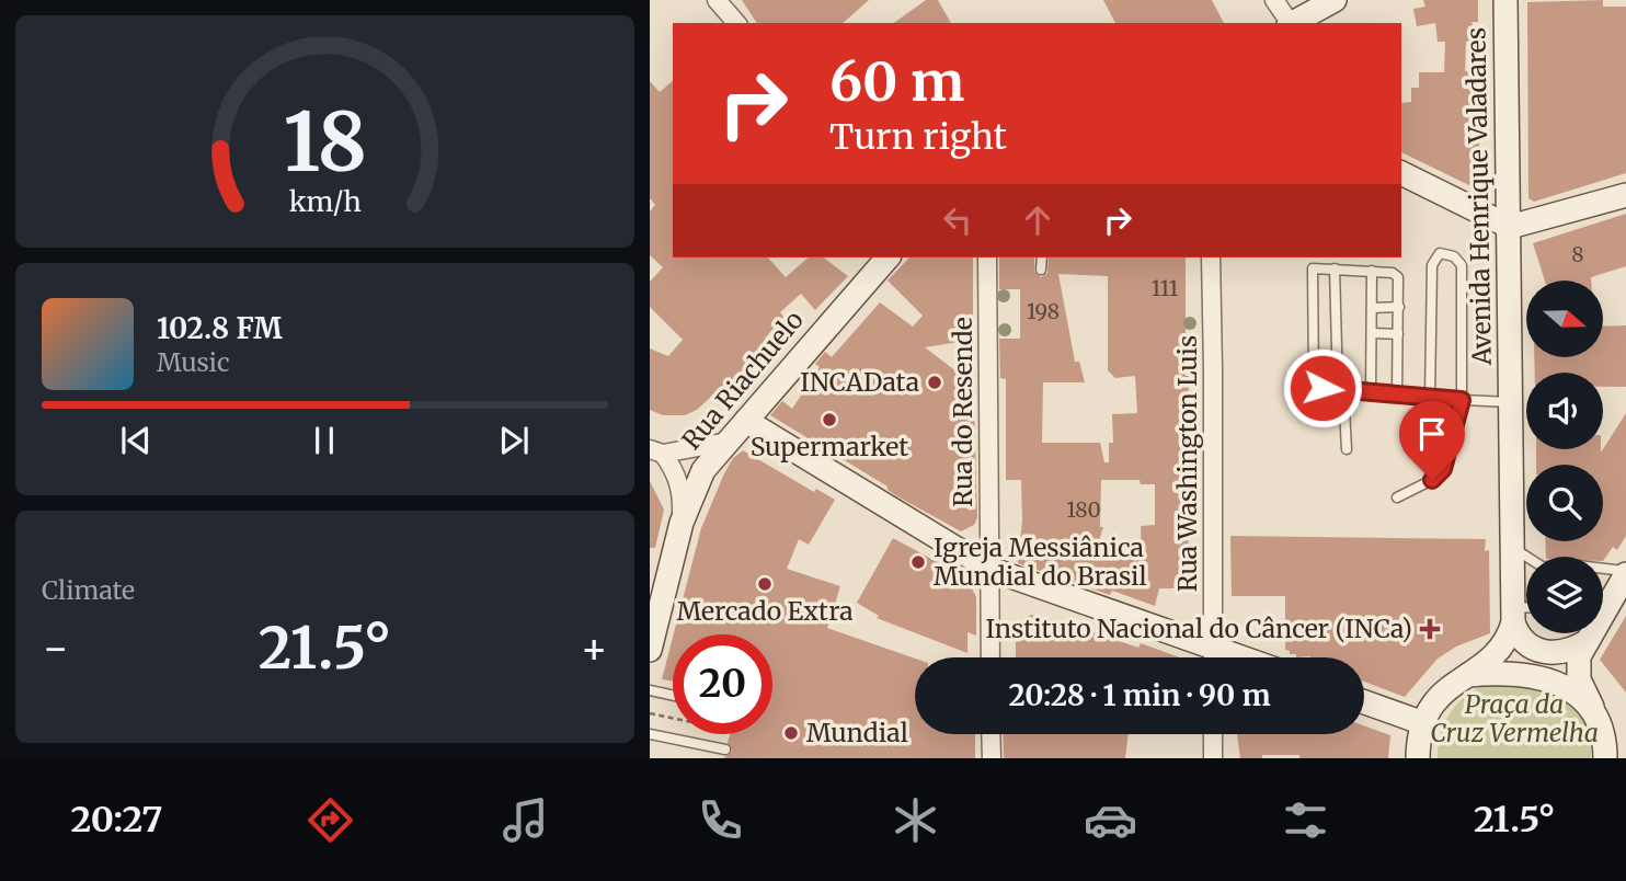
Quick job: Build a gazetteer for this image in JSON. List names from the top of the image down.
{
  "streets": {
    "main road": ["Avenida Henrique Valadares", "Rua Riachuelo"],
    "street": ["Rua do Resende", "Rua Washington Luis"]
  },
  "parks": ["Praça da Cruz Vermelha"],
  "places": {
    "other": [
      "INCAData",
      "Supermarket",
      "Igreja Messiânica Mundial do Brasil",
      "Mercado Extra",
      "Mundial"
    ],
    "health": ["Instituto Nacional do Câncer (INCa)"]
  },
  "house_numbers": [
    "8",
    "111",
    "198",
    "180"
  ],
  "north": "right",
  "page": {
    "turn": ["60 m", "Turn right"],
    "song": ["102.8 FM", "Music"],
    "tile": "Climate",
    "heat": ["−", "21.5°", "+"],
    "limit": "20",
    "trip": "20:28 · 1 min · 90 m",
    "tabs": ["20:27", "21.5°"],
    "gauge": ["18", "km/h"]
  }
}
